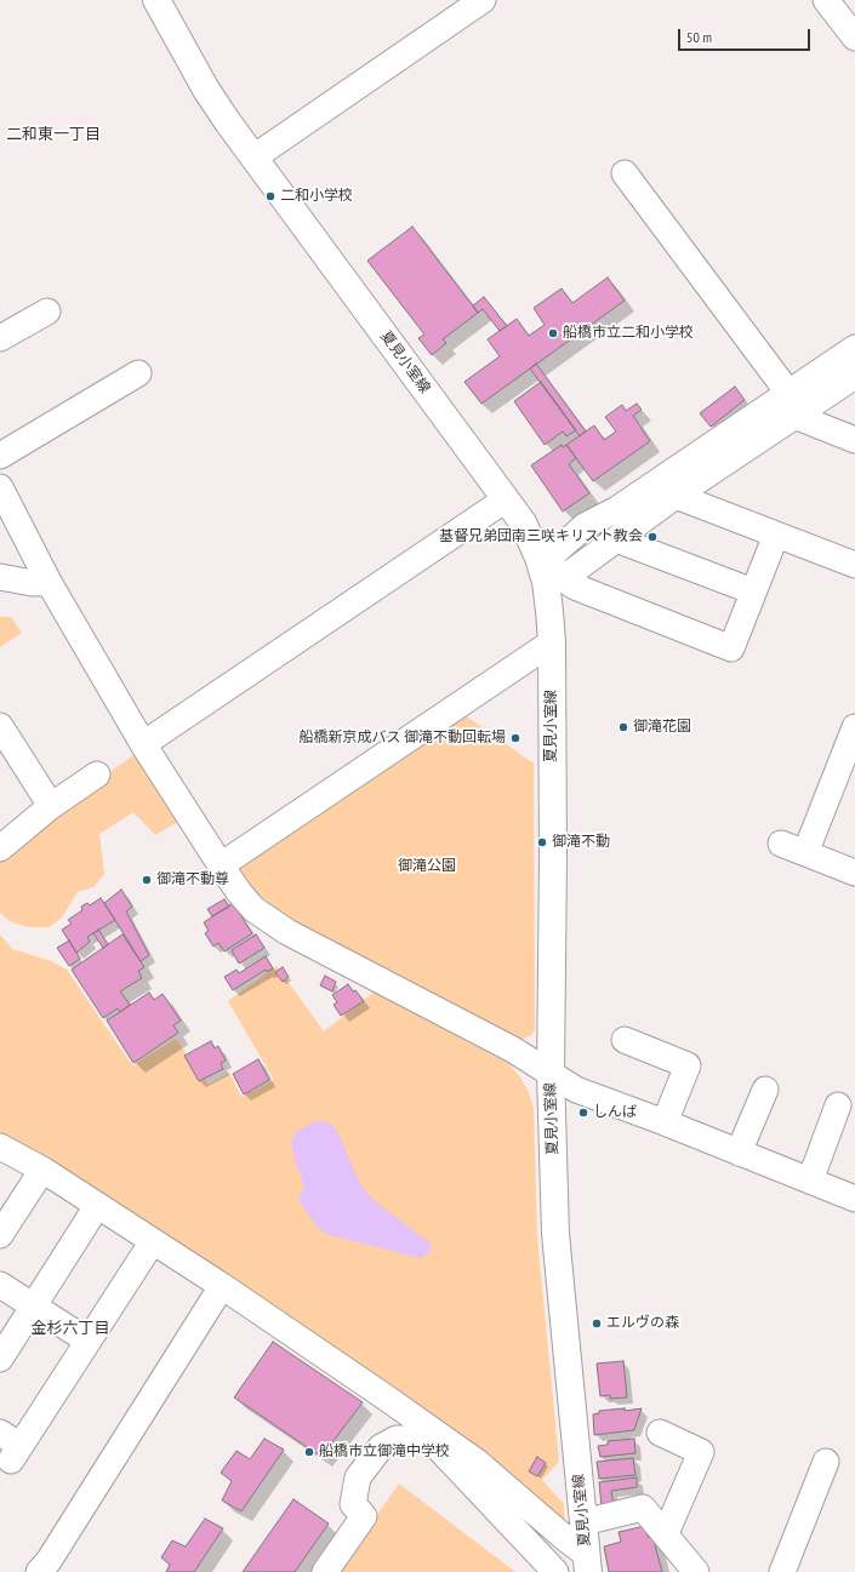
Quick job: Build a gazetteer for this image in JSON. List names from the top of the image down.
{
  "streets": {
    "main road": ["夏見小室線"]
  },
  "districts": ["二和東一丁目", "金杉六丁目"],
  "parks": ["御滝公園"],
  "places": [
    "二和小学校",
    "船橋市立二和小学校",
    "基督兄弟団南三咲キリスト教会",
    "御滝花園",
    "船橋新京成バス 御滝不動回転場",
    "御滝不動",
    "御滝不動尊",
    "しんば",
    "エルヴの森",
    "船橋市立御滝中学校"
  ],
  "scale_bar": "50 m"
}
